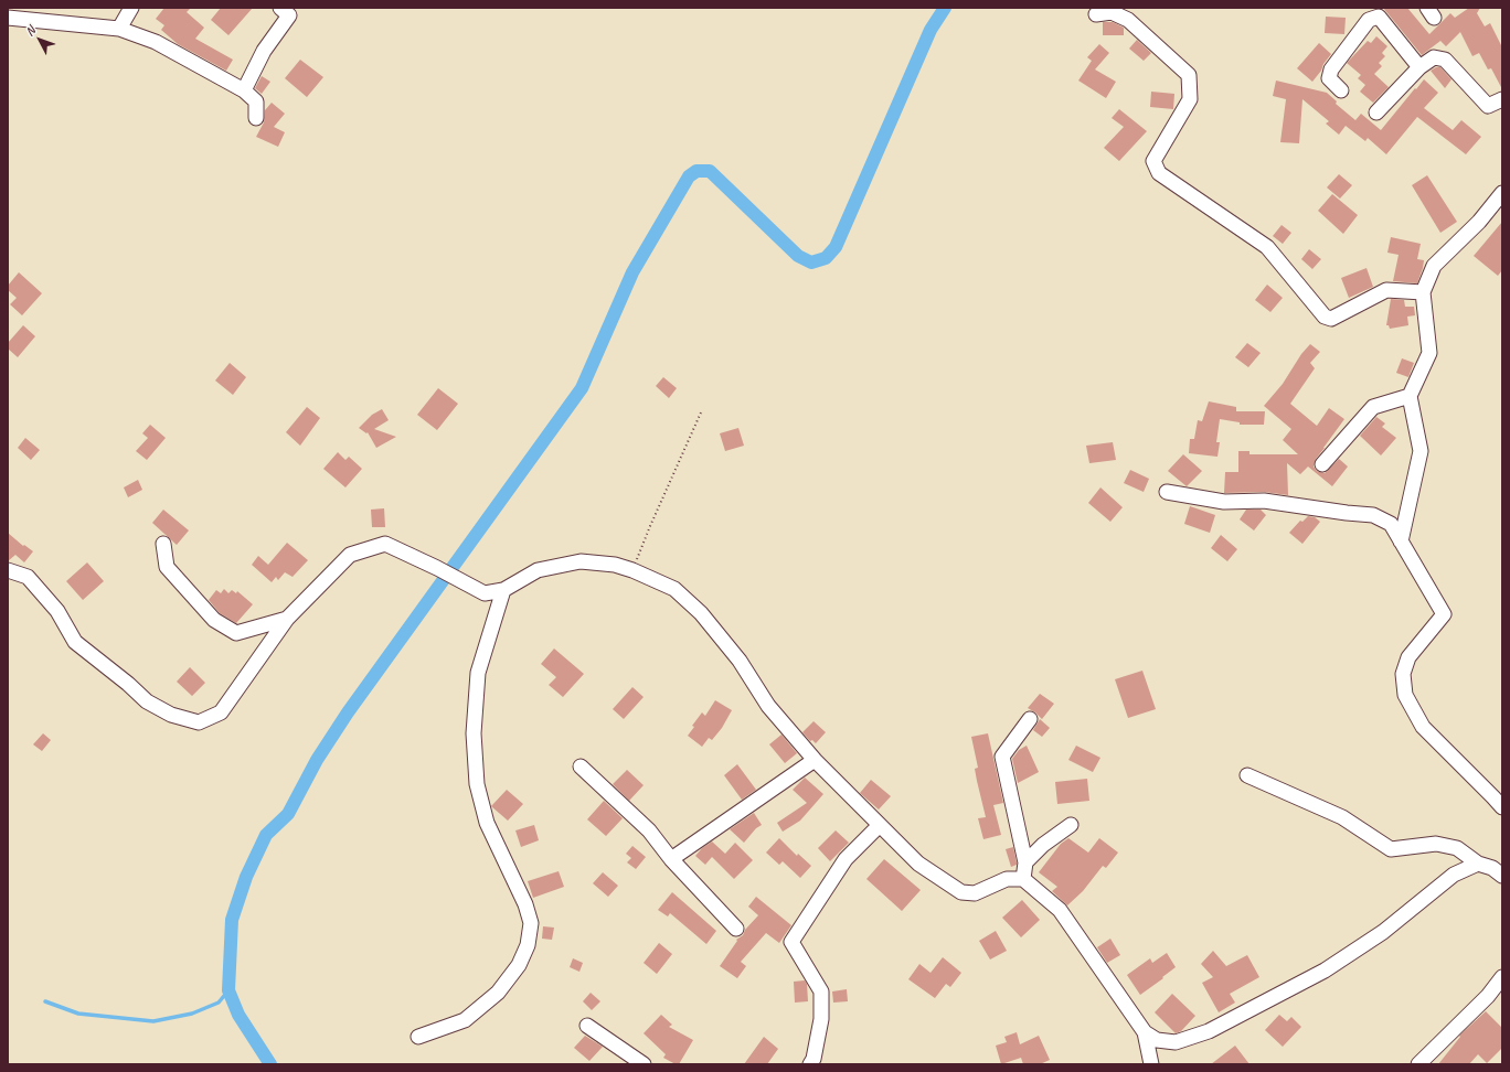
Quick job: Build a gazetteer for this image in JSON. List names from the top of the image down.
{
  "north": "top left"
}
